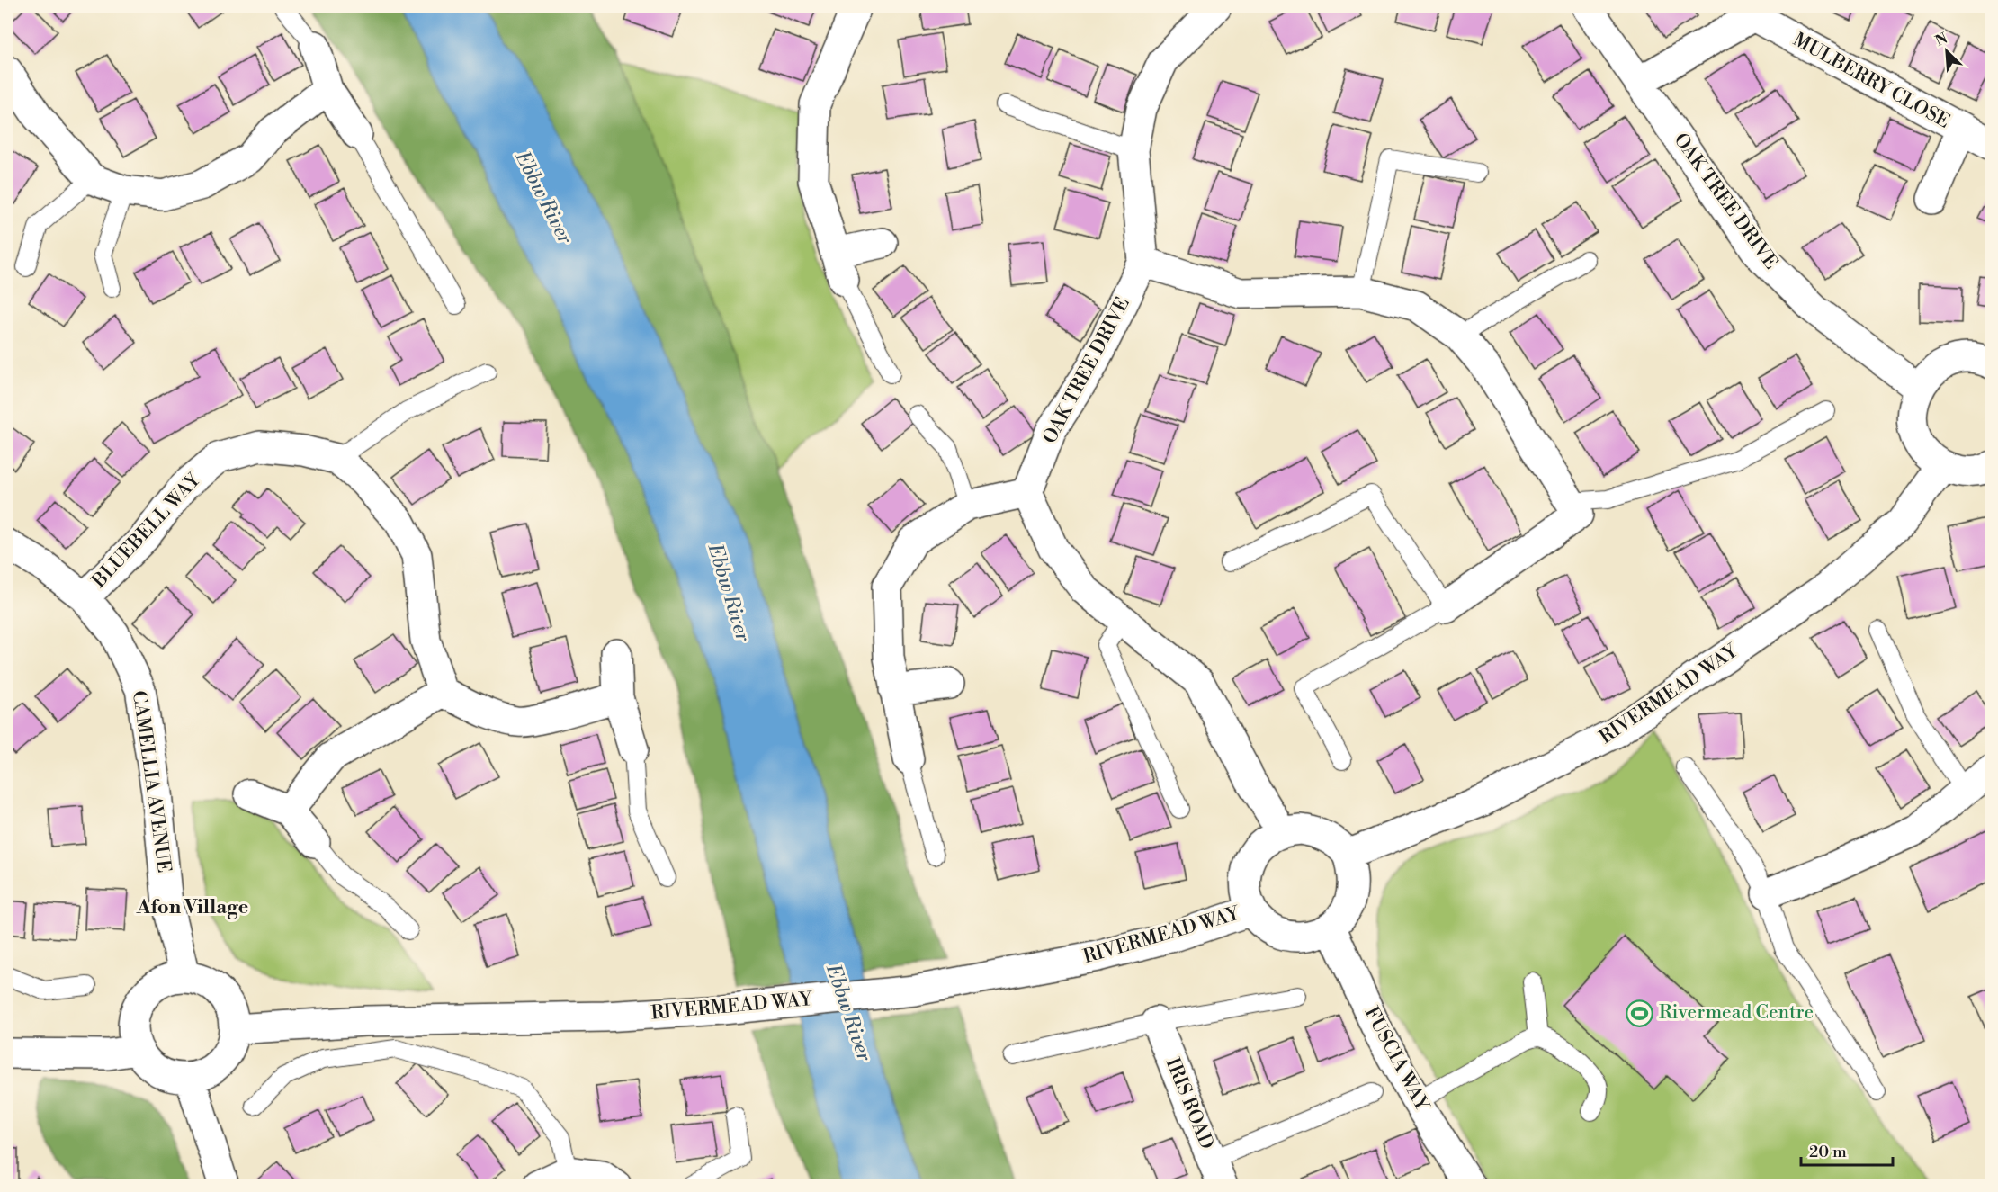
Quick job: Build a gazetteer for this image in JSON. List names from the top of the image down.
{
  "streets": {
    "street": [
      "MULBERRY CLOSE",
      "OAK TREE DRIVE",
      "BLUEBELL WAY",
      "RIVERMEAD WAY",
      "CAMELLIA AVENUE",
      "FUSCIA WAY",
      "IRIS ROAD"
    ]
  },
  "crossings": [
    ["MULBERRY CLOSE", "OAK TREE DRIVE"],
    ["BLUEBELL WAY", "CAMELLIA AVENUE"],
    ["RIVERMEAD WAY", "CAMELLIA AVENUE"],
    ["RIVERMEAD WAY", "FUSCIA WAY"]
  ],
  "districts": ["Afon Village"],
  "water": ["Ebbw River"],
  "places": {
    "sports": ["Rivermead Centre"]
  },
  "scale_bar": "20 m",
  "north": "top left"
}
